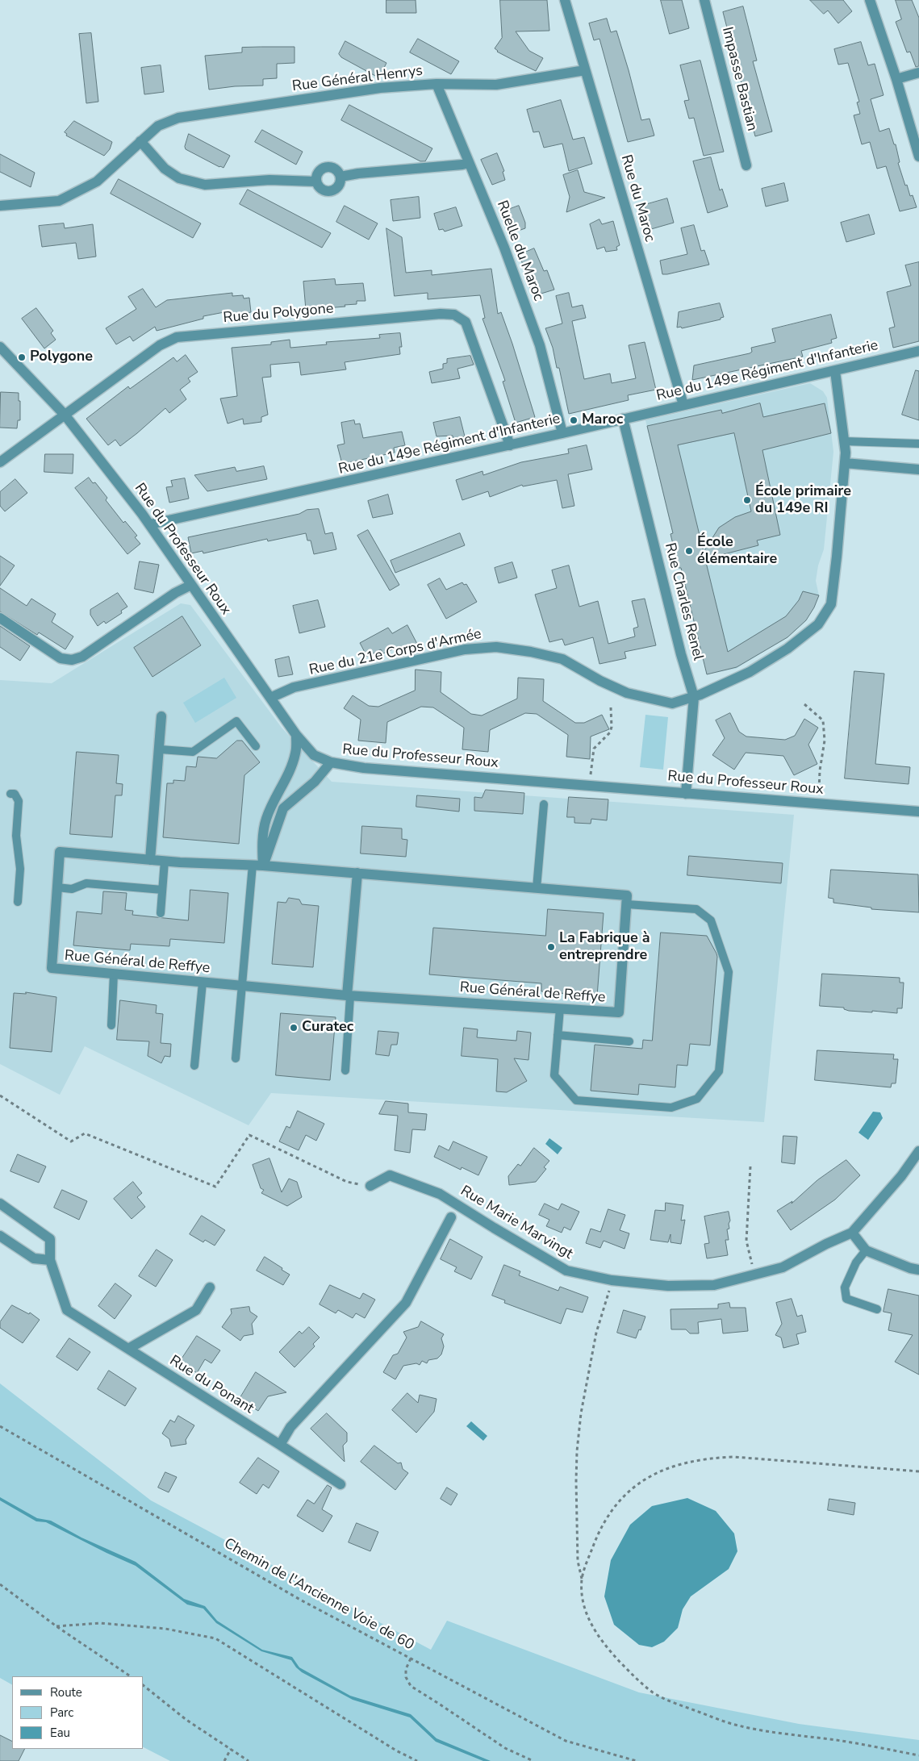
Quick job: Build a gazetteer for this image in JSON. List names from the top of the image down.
{
  "streets": {
    "street": [
      "Rue Général Henrys",
      "Impasse Bastian",
      "Rue du Maroc",
      "Ruelle du Maroc",
      "Rue du Polygone",
      "Rue du 149e Régiment d'Infanterie",
      "Rue du Professeur Roux",
      "Rue Charles Renel",
      "Rue du 21e Corps d'Armée",
      "Rue Général de Reffye",
      "Rue Marie Marvingt",
      "Rue du Ponant"
    ],
    "path": ["Chemin de l'Ancienne Voie de 60"]
  },
  "crossings": [
    ["Rue Général Henrys", "Rue du Maroc"],
    ["Rue Général Henrys", "Ruelle du Maroc"],
    ["Rue du Maroc", "Rue du 149e Régiment d'Infanterie"],
    ["Ruelle du Maroc", "Rue du 149e Régiment d'Infanterie"],
    ["Rue du Polygone", "Rue du 149e Régiment d'Infanterie"],
    ["Rue du Polygone", "Rue du Professeur Roux"],
    ["Rue du 149e Régiment d'Infanterie", "Rue du Professeur Roux"],
    ["Rue du 149e Régiment d'Infanterie", "Rue Charles Renel"],
    ["Rue du 149e Régiment d'Infanterie", "Rue du 21e Corps d'Armée"],
    ["Rue du Professeur Roux", "Rue Charles Renel"],
    ["Rue du Professeur Roux", "Rue du 21e Corps d'Armée"],
    ["Rue Charles Renel", "Rue du 21e Corps d'Armée"]
  ],
  "places": [
    "Polygone",
    "Maroc",
    "École primaire du 149e RI",
    "École élémentaire",
    "La Fabrique à entreprendre",
    "Curatec"
  ],
  "legend": ["Route", "Parc", "Eau"]
}
